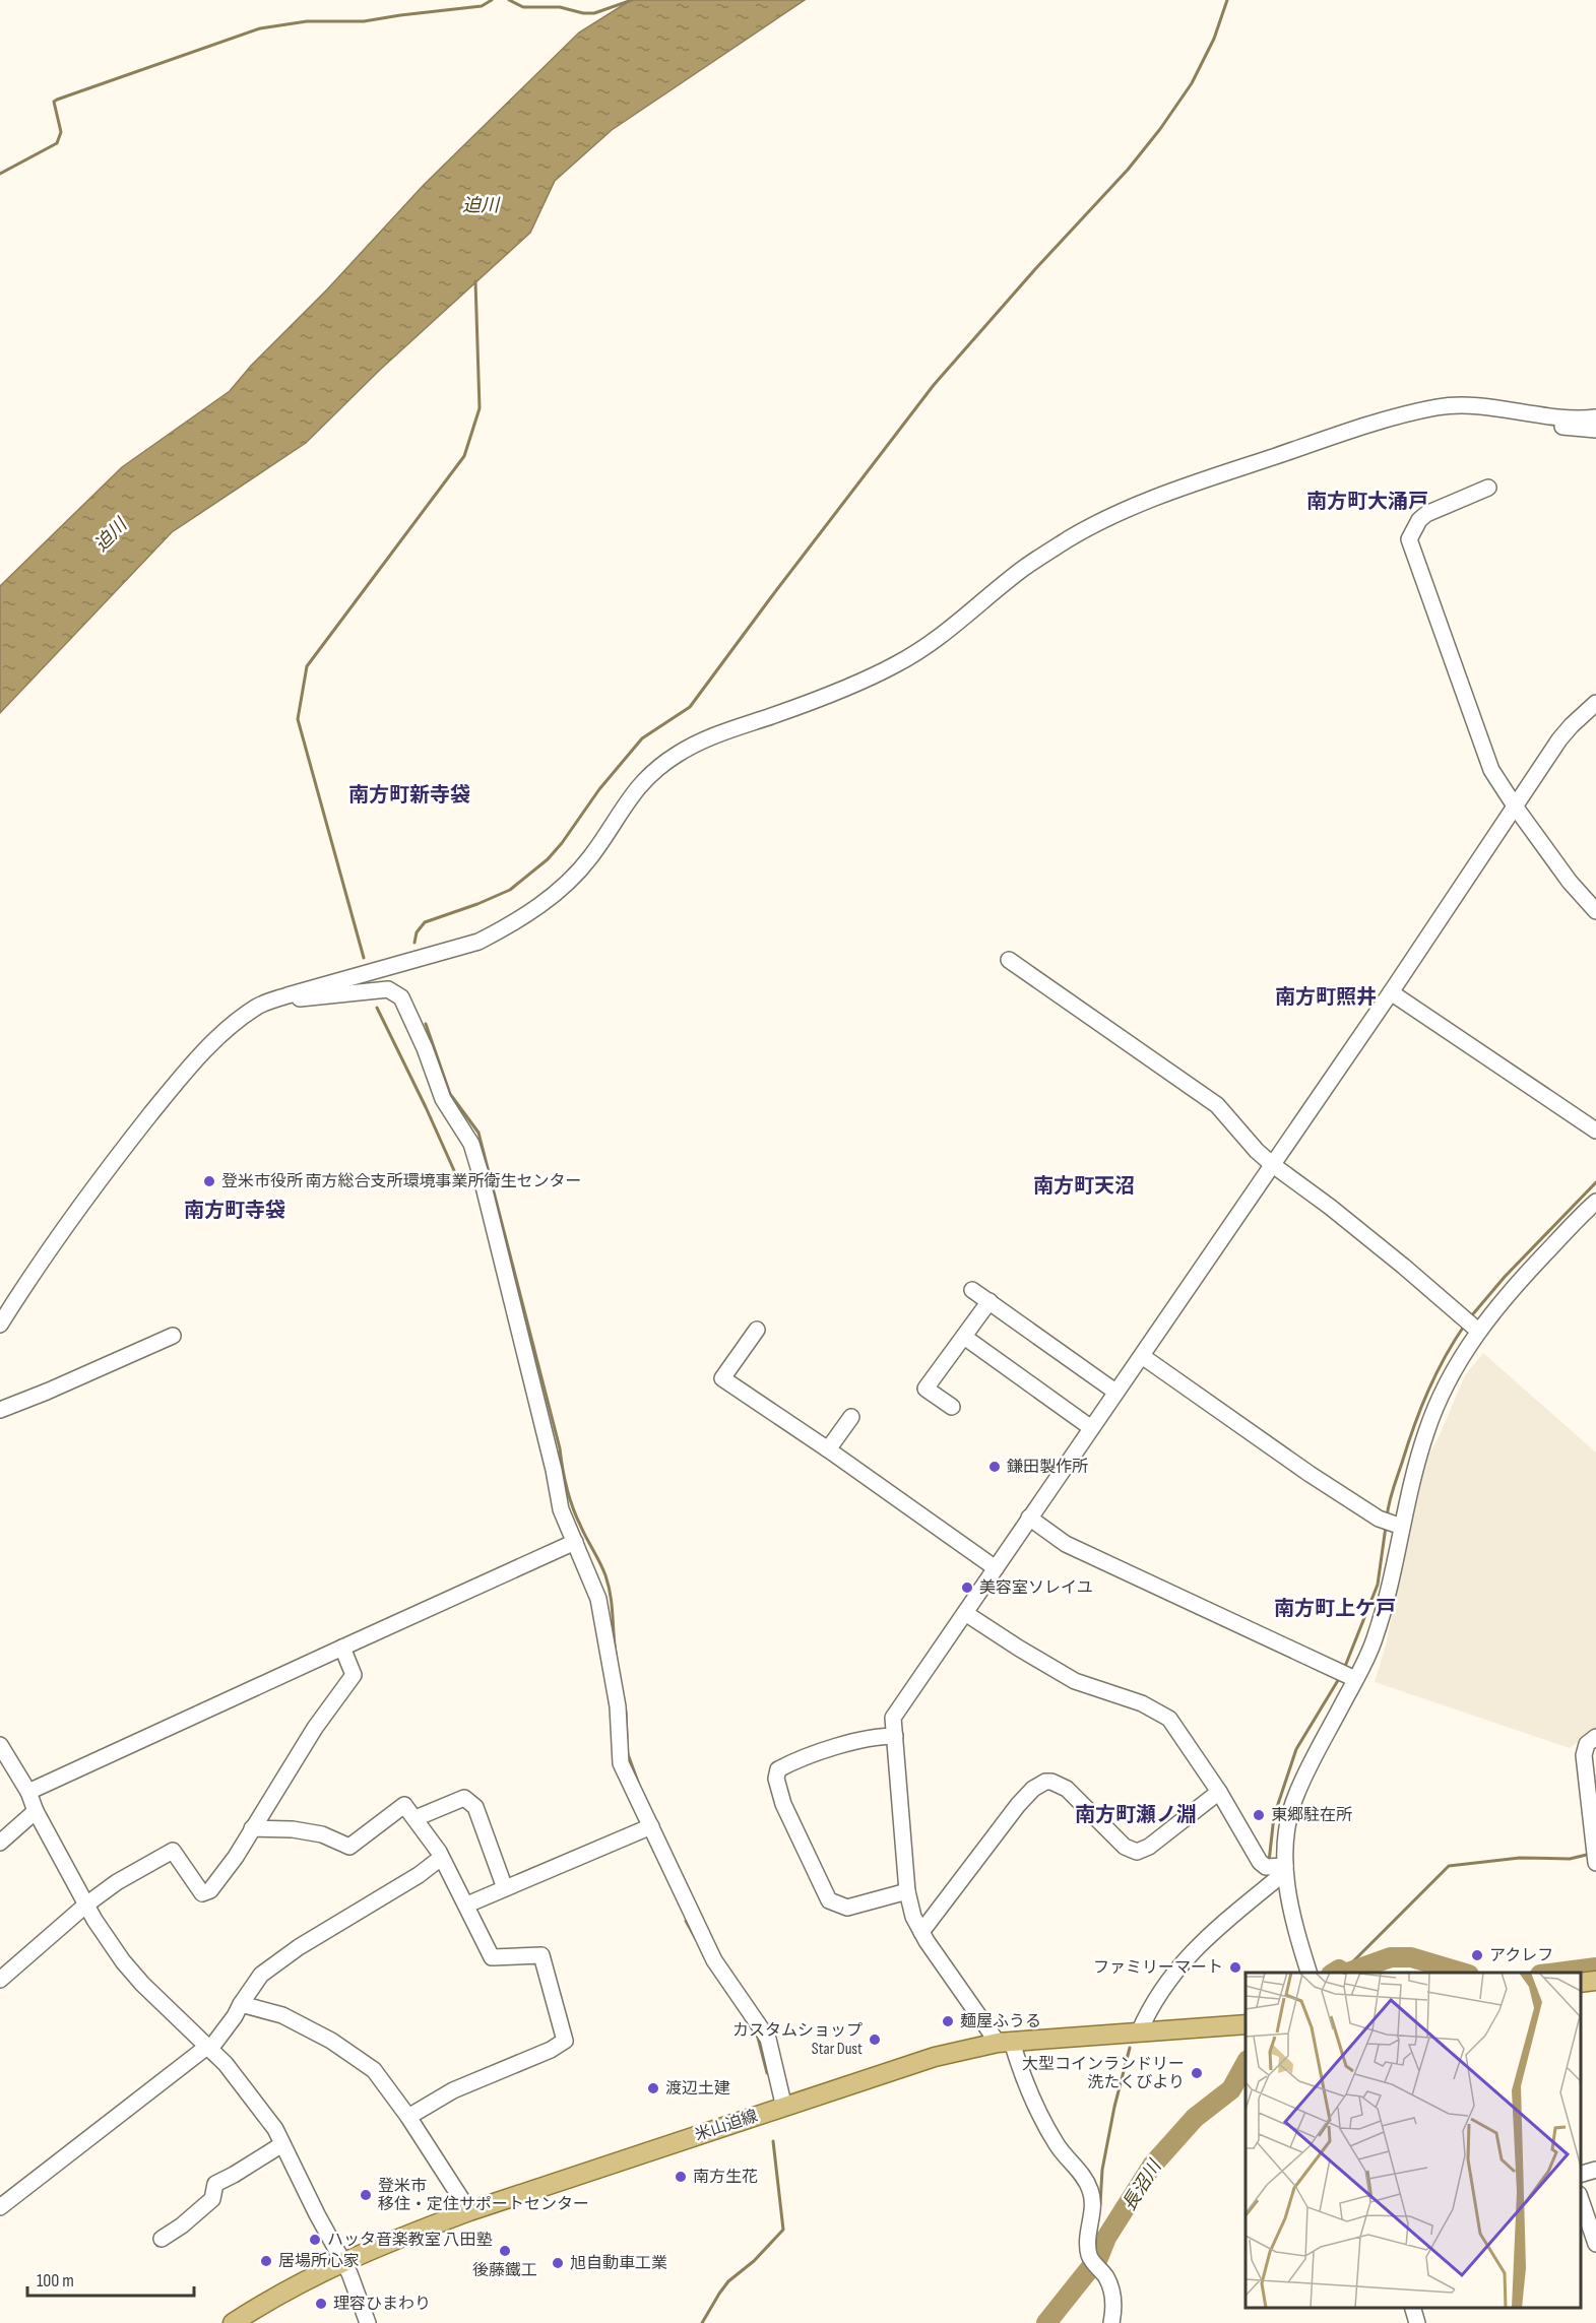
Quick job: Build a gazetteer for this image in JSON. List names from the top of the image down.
{
  "streets": {
    "main road": ["米山迫線"]
  },
  "districts": [
    "南方町大涌戸",
    "南方町新寺袋",
    "南方町照井",
    "南方町天沼",
    "南方町寺袋",
    "南方町上ケ戸",
    "南方町瀬ノ淵"
  ],
  "water": ["迫川", "長沼川"],
  "places": [
    "登米市役所 南方総合支所環境事業所衛生センター",
    "鎌田製作所",
    "美容室ソレイユ",
    "東郷駐在所",
    "アクレフ",
    "ファミリーマート",
    "麺屋ふうる",
    "カスタムショップ Star Dust",
    "大型コインランドリー 洗たくびより",
    "渡辺土建",
    "南方生花",
    "登米市 移住・定住サポートセンター",
    "ハッタ音楽教室 八田塾",
    "後藤鐵工",
    "居場所心家",
    "旭自動車工業",
    "理容ひまわり"
  ],
  "scale_bar": "100 m"
}
